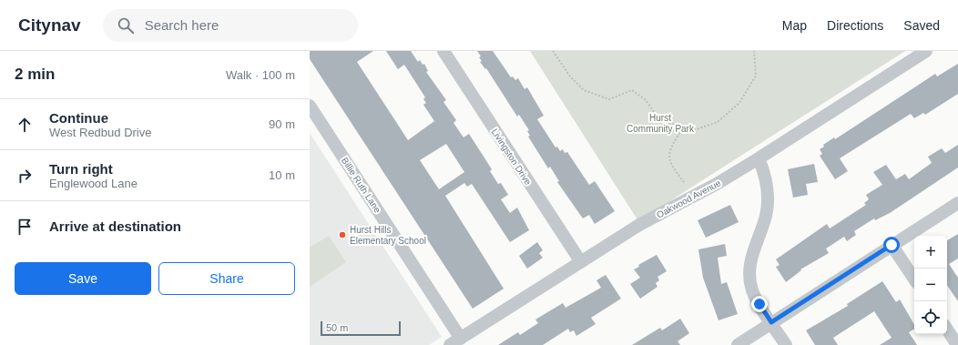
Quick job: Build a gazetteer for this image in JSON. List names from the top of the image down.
{
  "streets": {
    "street": ["Livingston Drive", "Billie Ruth Lane", "Oakwood Avenue"]
  },
  "crossings": [
    ["Livingston Drive", "Oakwood Avenue"],
    ["Billie Ruth Lane", "Oakwood Avenue"]
  ],
  "parks": ["Hurst Community Park"],
  "places": ["Hurst Hills Elementary School"],
  "scale_bar": "50 m",
  "page": {
    "header": "Citynav",
    "search": "Search here",
    "nav": ["Map", "Directions", "Saved"],
    "heading": ["2 min", "Walk · 100 m"],
    "list": [
      ["Continue", "West Redbud Drive", "90 m"],
      ["Turn right", "Englewood Lane", "10 m"],
      "Arrive at destination"
    ],
    "map_buttons": ["+", "−"],
    "buttons": ["Save", "Share"],
    "scale": "50 m"
  }
}
